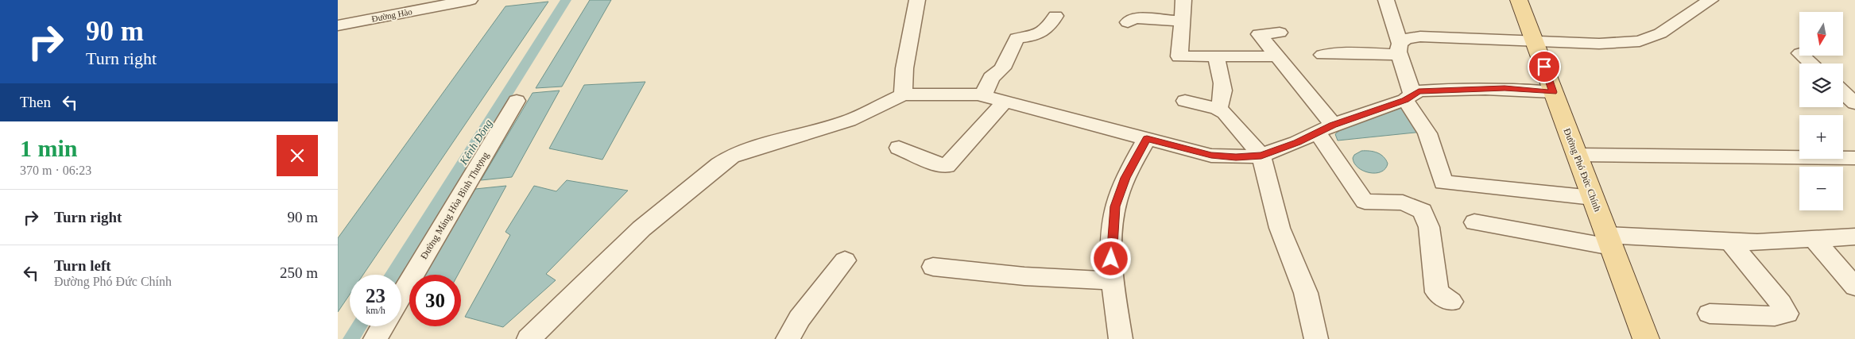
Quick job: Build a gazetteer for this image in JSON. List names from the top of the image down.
{
  "streets": {
    "main road": ["Đường Phó Đức Chính"],
    "street": ["Đường Hào", "Đường Máng Hòa Bình Thượng"]
  },
  "water": ["Kênh Đông"],
  "north": "bottom",
  "page": {
    "turn": ["90 m", "Turn right"],
    "map_buttons": ["+", "−"],
    "then": "Then",
    "heading": ["1 min", "370 m · 06:23"],
    "list": [
      {
        "name": "Turn right",
        "value": "90 m"
      },
      {
        "name": "Turn left",
        "note": "Đường Phó Đức Chính",
        "value": "250 m"
      }
    ],
    "speed": "23 km/h",
    "limit": "30"
  }
}
